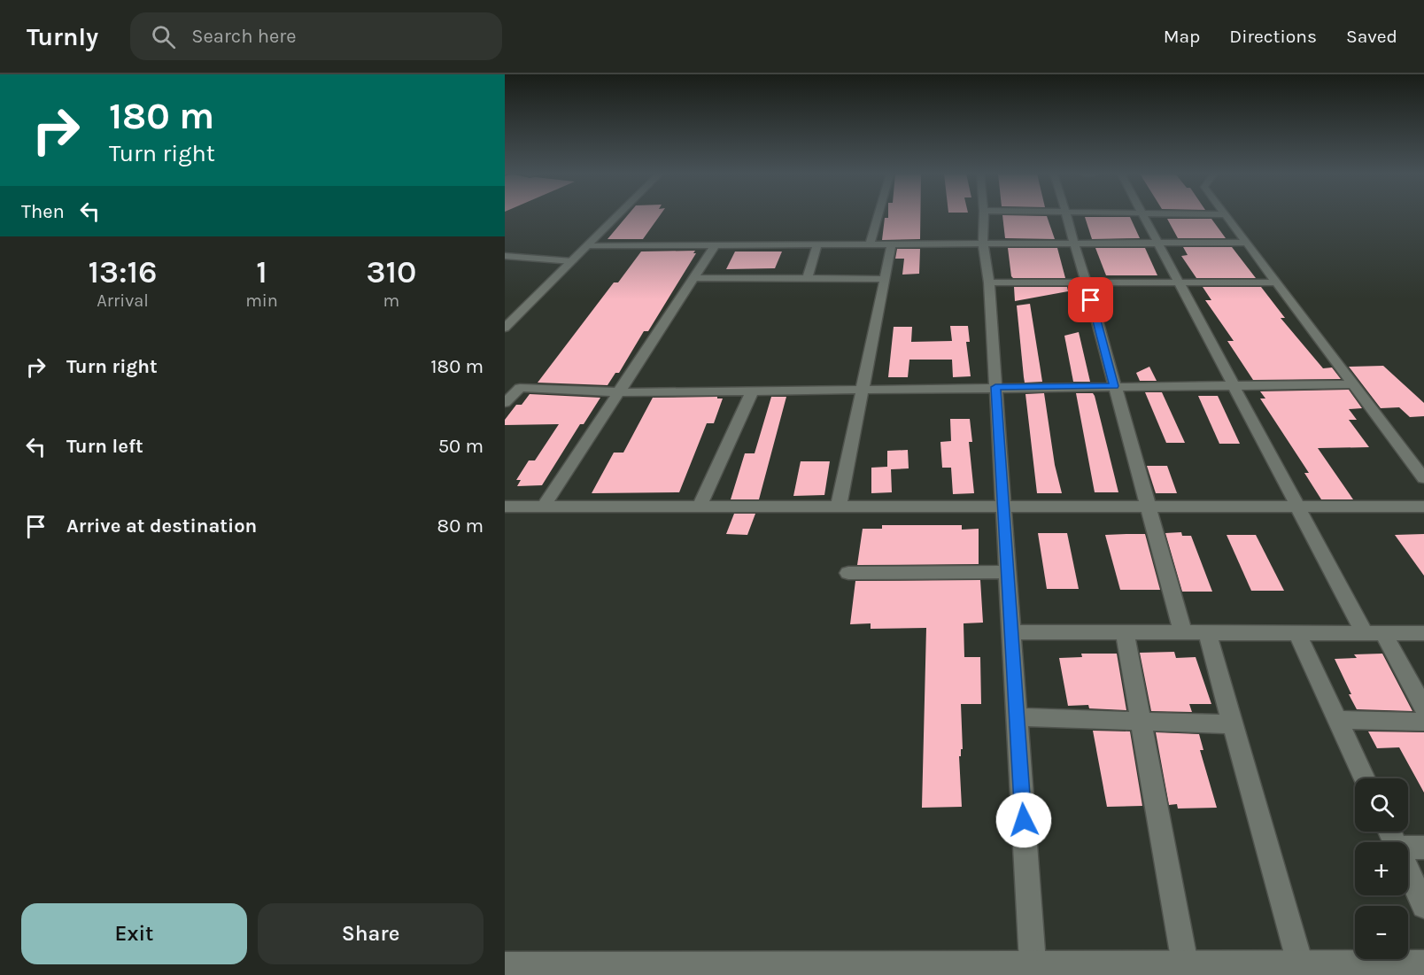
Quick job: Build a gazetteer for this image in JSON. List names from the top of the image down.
{
  "page": {
    "header": "Turnly",
    "search": "Search here",
    "nav": ["Map", "Directions", "Saved"],
    "turn": ["180 m", "Turn right"],
    "then": "Then",
    "eta": [
      "13:16",
      "Arrival",
      "1",
      "min",
      "310",
      "m"
    ],
    "list": [
      {
        "name": "Turn right",
        "value": "180 m"
      },
      {
        "name": "Turn left",
        "value": "50 m"
      },
      {
        "name": "Arrive at destination",
        "value": "80 m"
      }
    ],
    "map_buttons": ["+", "−"],
    "buttons": ["Exit", "Share"]
  }
}
